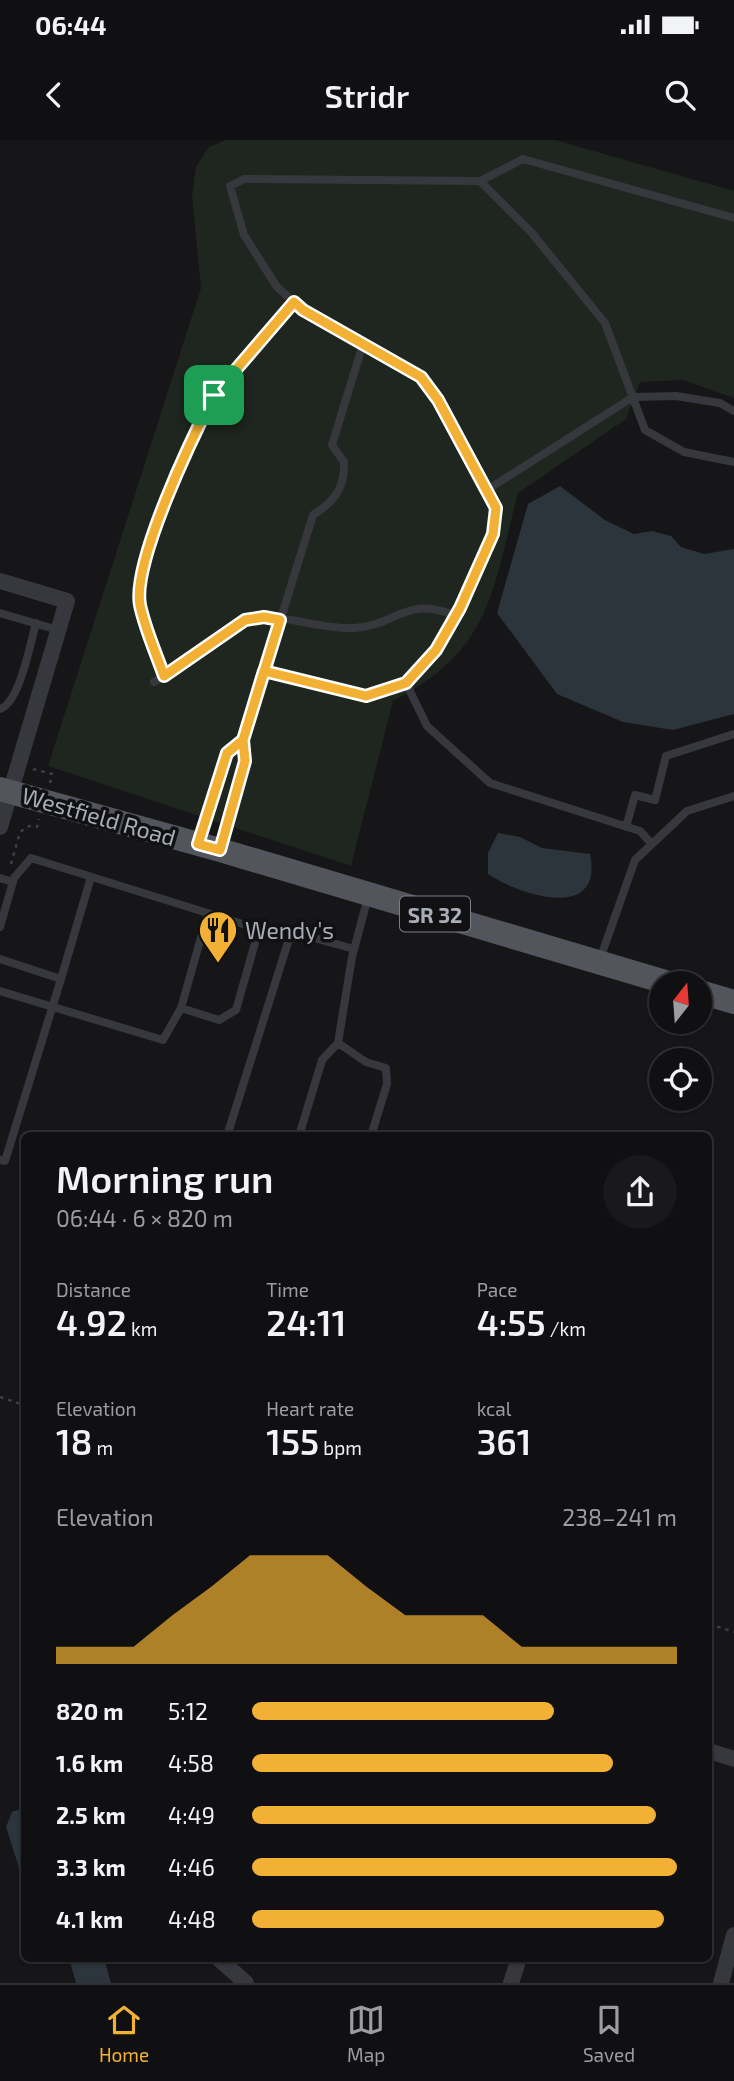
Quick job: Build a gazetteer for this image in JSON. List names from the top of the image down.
{
  "streets": {
    "main road": ["Westfield Road", "SR 32"]
  },
  "places": {
    "restaurant": ["Wendy's"]
  },
  "north": "top",
  "page": {
    "status": "06:44",
    "header": "Stridr",
    "heading": ["Morning run", "06:44 · 6 × 820 m"],
    "stats": [
      ["Distance", "4.92 km"],
      ["Time", "24:11"],
      ["Pace", "4:55 /km"],
      ["Elevation", "18 m"],
      ["Heart rate", "155 bpm"],
      ["kcal", "361"]
    ],
    "chart": ["Elevation", "238–241 m"],
    "list": [
      {
        "name": "820 m",
        "note": "5:12"
      },
      {
        "name": "1.6 km",
        "note": "4:58"
      },
      {
        "name": "2.5 km",
        "note": "4:49"
      },
      {
        "name": "3.3 km",
        "note": "4:46"
      },
      {
        "name": "4.1 km",
        "note": "4:48"
      }
    ],
    "tabs": ["Home", "Map", "Saved"]
  }
}
